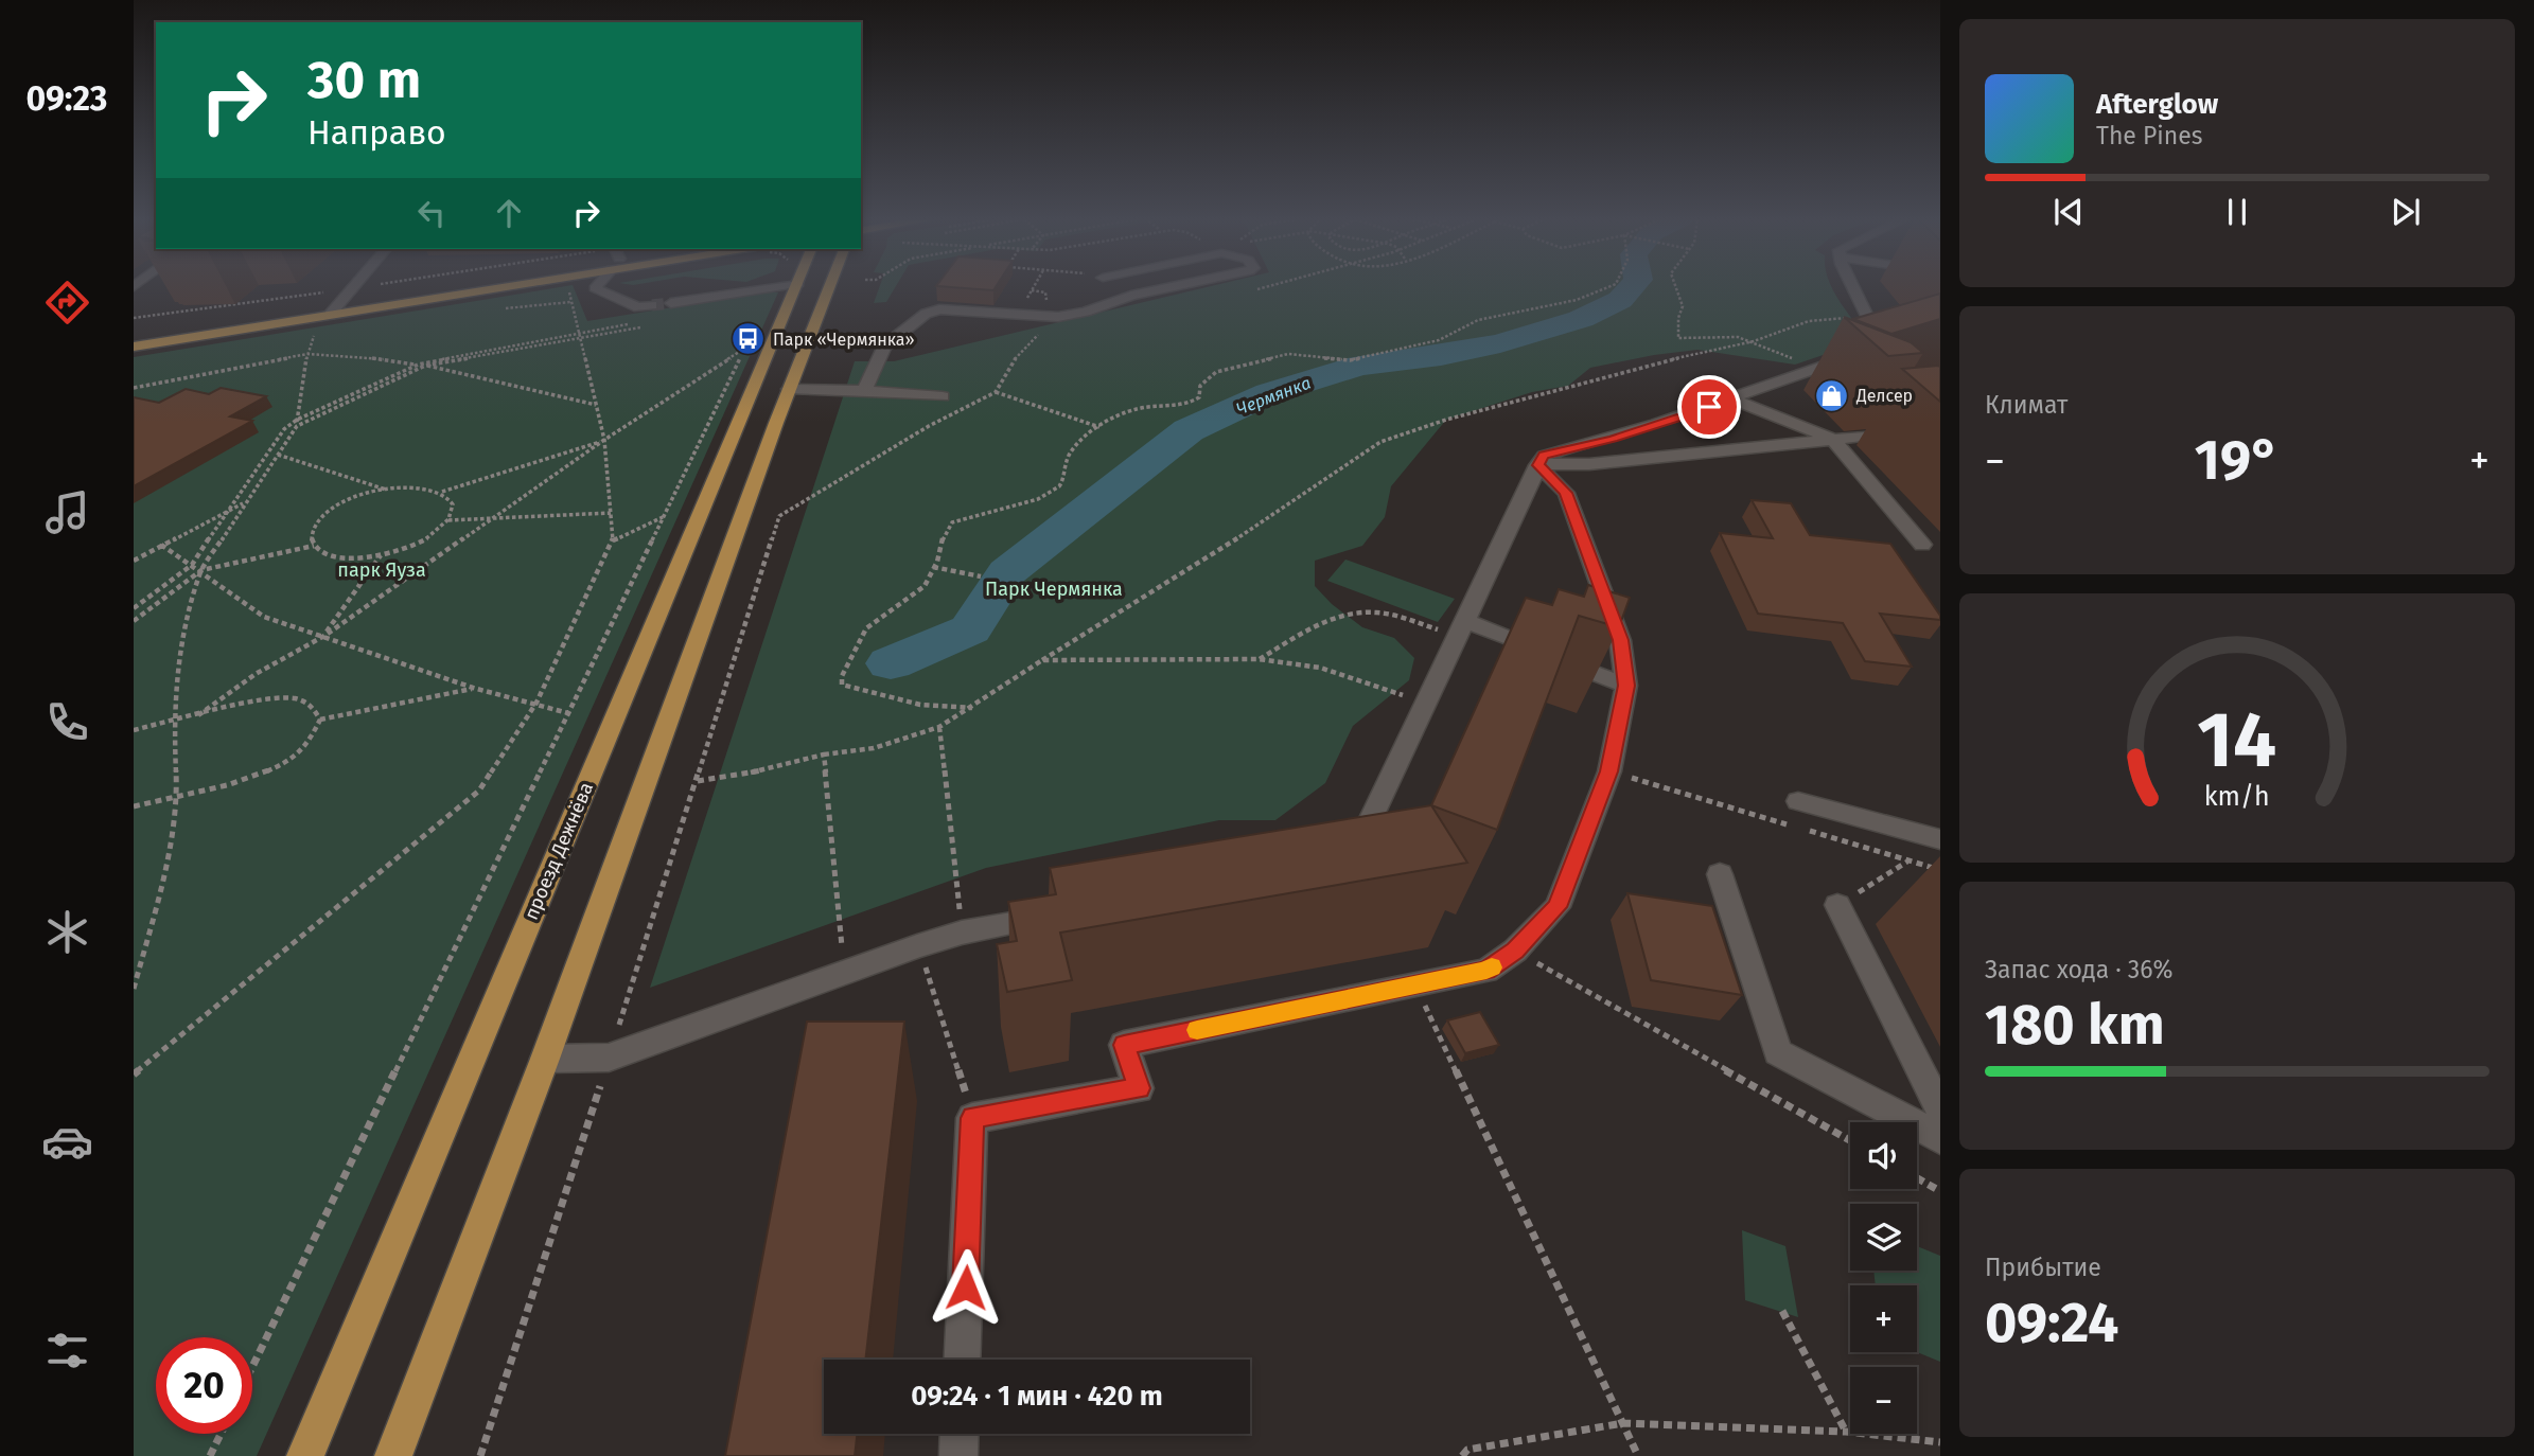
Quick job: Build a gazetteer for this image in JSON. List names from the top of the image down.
{
  "streets": {
    "main road": ["проезд Дежнёва"]
  },
  "water": ["Чермянка"],
  "parks": ["парк Яуза", "Парк Чермянка"],
  "places": {
    "bus stop": ["Парк «Чермянка»"],
    "shop": ["Делсер"]
  },
  "page": {
    "tabs": "09:23",
    "turn": ["30 m", "Направо"],
    "song": ["Afterglow", "The Pines"],
    "tile": [
      "Климат",
      ["Запас хода · 36%", "180 km"],
      ["Прибытие", "09:24"]
    ],
    "heat": ["−", "19°", "+"],
    "map_buttons": ["+", "−"],
    "limit": "20",
    "trip": "09:24 · 1 мин · 420 m",
    "gauge": ["14", "km/h"]
  }
}
